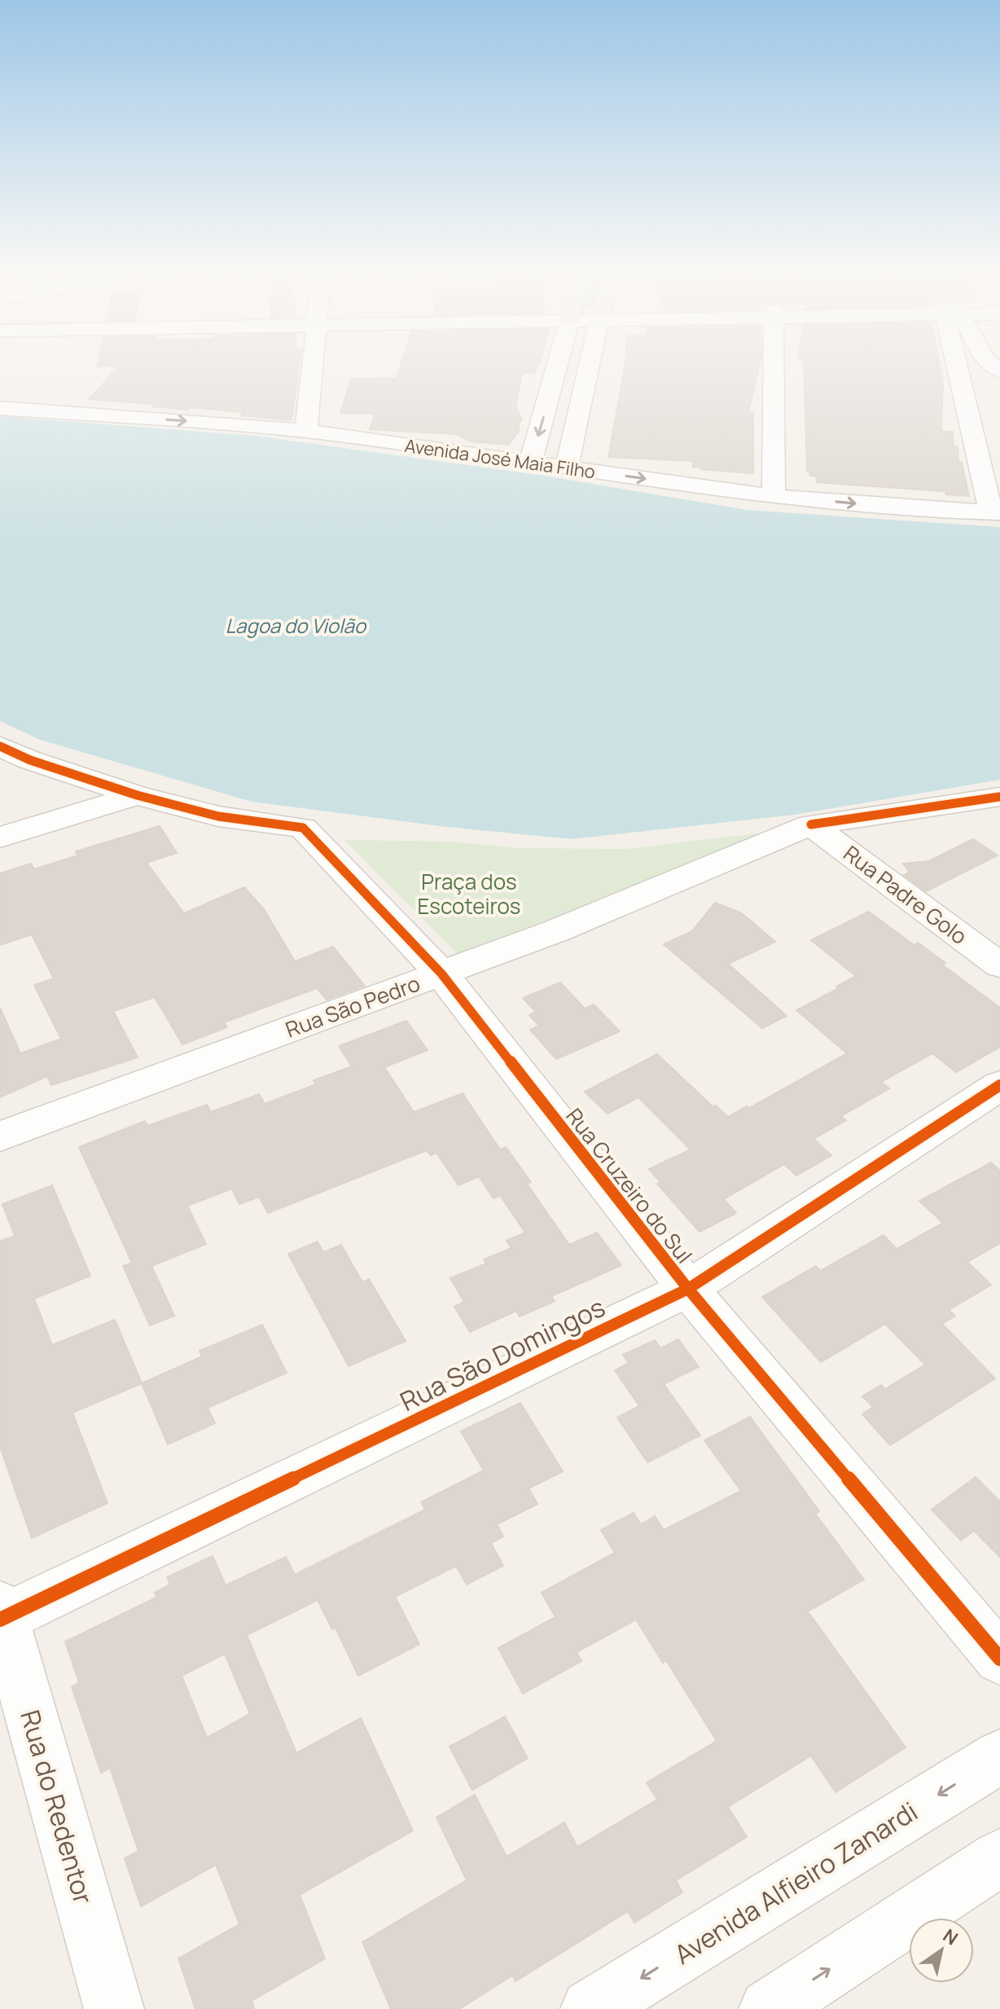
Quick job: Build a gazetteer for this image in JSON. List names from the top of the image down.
{
  "streets": {
    "street": [
      "Avenida José Maia Filho",
      "Rua Padre Golo",
      "Rua São Pedro",
      "Rua Cruzeiro do Sul",
      "Rua São Domingos",
      "Rua do Redentor",
      "Avenida Alfieiro Zanardi"
    ]
  },
  "crossings": [
    ["Rua Padre Golo", "Rua São Pedro"],
    ["Rua São Pedro", "Rua Cruzeiro do Sul"],
    ["Rua Cruzeiro do Sul", "Rua São Domingos"],
    ["Rua São Domingos", "Rua do Redentor"]
  ],
  "one_way": ["Avenida José Maia Filho"],
  "water": ["Lagoa do Violão"],
  "parks": ["Praça dos Escoteiros"],
  "north": "top right"
}
